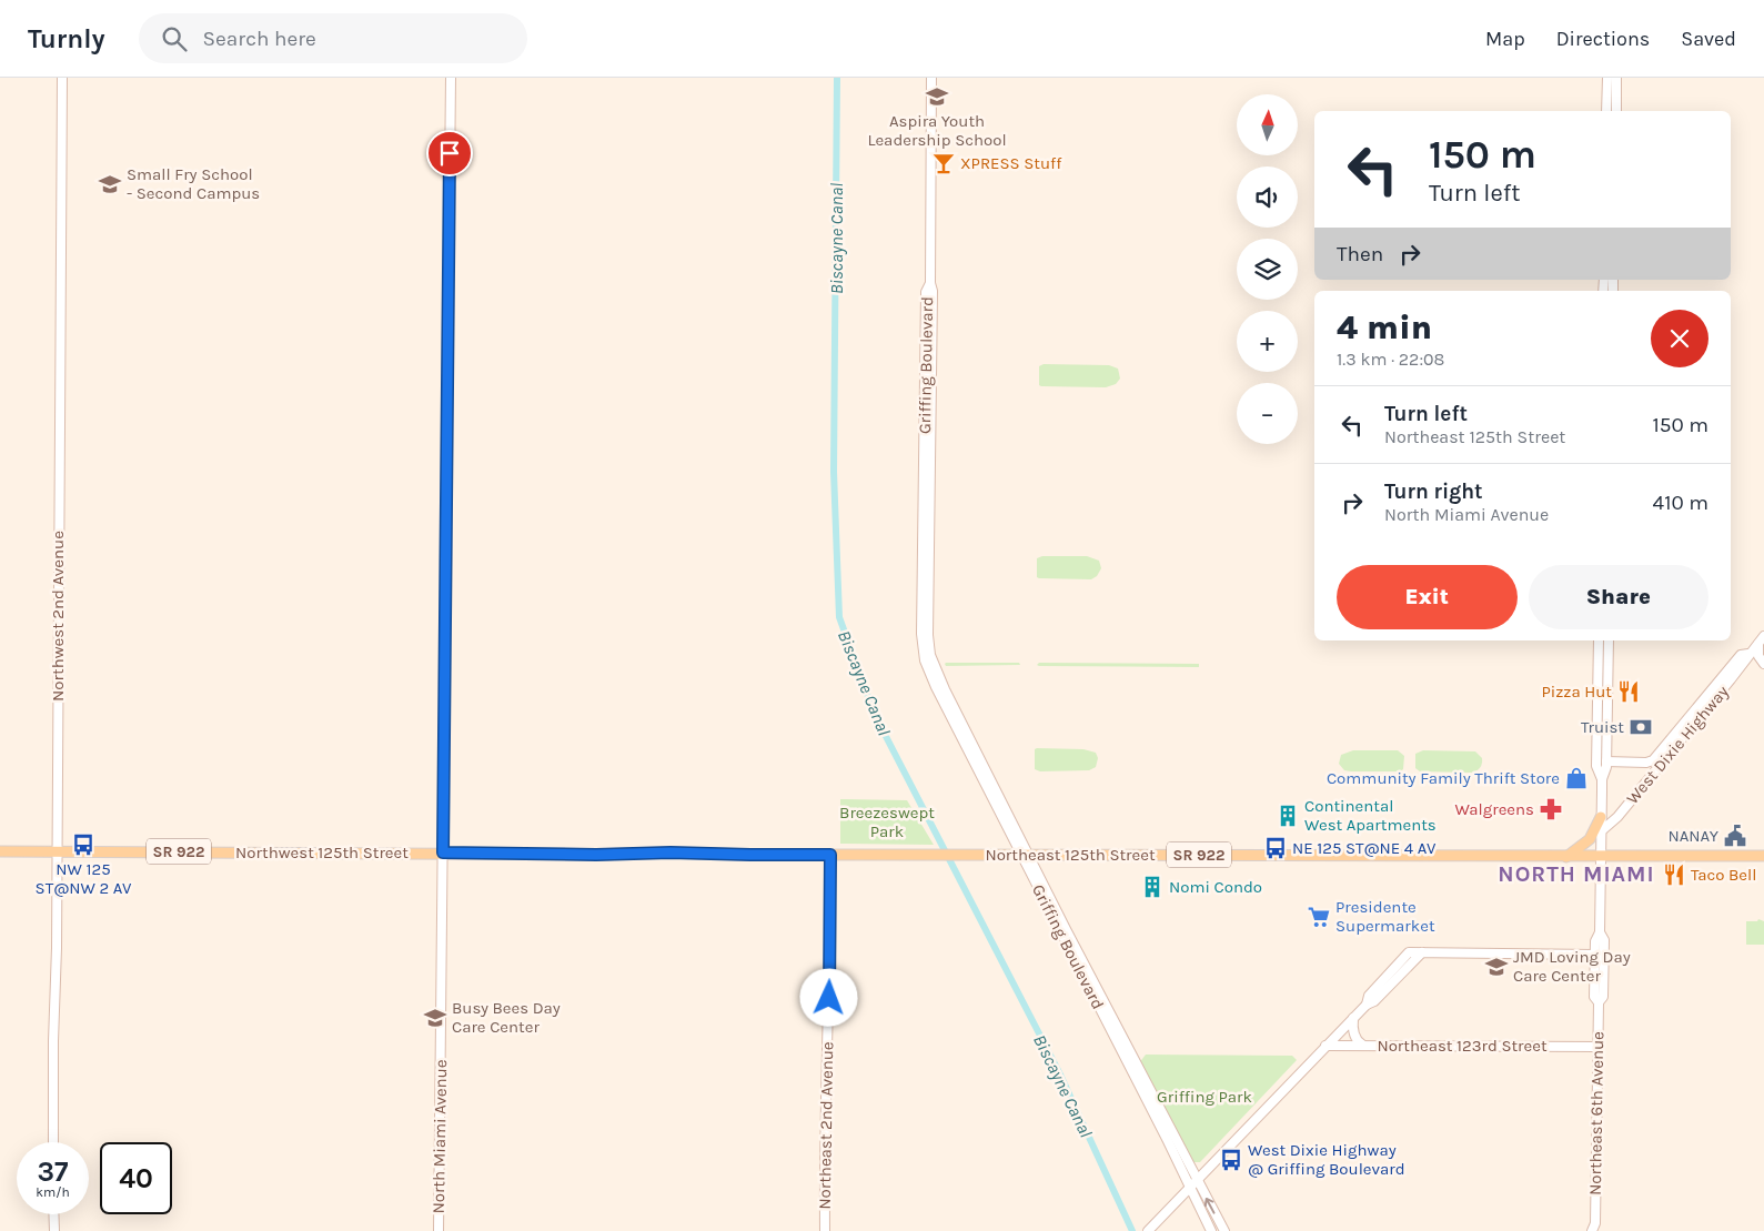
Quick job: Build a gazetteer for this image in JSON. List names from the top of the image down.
{
  "streets": {
    "main road": ["SR 922", "Northwest 125th Street", "Northeast 125th Street"],
    "street": [
      "Griffing Boulevard",
      "Northwest 2nd Avenue",
      "West Dixie Highway",
      "Northeast 123rd Street",
      "Northeast 6th Avenue",
      "Northeast 2nd Avenue",
      "North Miami Avenue"
    ]
  },
  "crossings": [
    ["Griffing Boulevard", "Northeast 125th Street"],
    ["Northwest 2nd Avenue", "Northwest 125th Street"],
    ["West Dixie Highway", "Northeast 6th Avenue"],
    ["Northwest 125th Street", "Northeast 125th Street"],
    ["Northwest 125th Street", "North Miami Avenue"],
    ["Northeast 125th Street", "Northeast 6th Avenue"],
    ["Northeast 125th Street", "Northeast 2nd Avenue"],
    ["Northeast 125th Street", "North Miami Avenue"],
    ["Northeast 123rd Street", "Northeast 6th Avenue"]
  ],
  "districts": ["NORTH MIAMI"],
  "water": ["Biscayne Canal"],
  "parks": ["Breezeswept Park", "Griffing Park"],
  "places": {
    "school or university": [
      "Aspira Youth Leadership School",
      "Small Fry School - Second Campus",
      "JMD Loving Day Care Center",
      "Busy Bees Day Care Center"
    ],
    "bar": ["XPRESS Stuff"],
    "restaurant": ["Pizza Hut", "Taco Bell"],
    "bank": ["Truist"],
    "shop": ["Community Family Thrift Store"],
    "pharmacy": ["Walgreens"],
    "building": ["Continental West Apartments", "Nomi Condo"],
    "public building": ["NANAY"],
    "bus stop": ["NW 125 ST@NW 2 AV", "NE 125 ST@NE 4 AV", "West Dixie Highway @ Griffing Boulevard"],
    "supermarket": ["Presidente Supermarket"]
  },
  "north": "top",
  "page": {
    "header": "Turnly",
    "search": "Search here",
    "nav": ["Map", "Directions", "Saved"],
    "map_buttons": ["+", "−"],
    "turn": ["150 m", "Turn left"],
    "then": "Then",
    "heading": ["4 min", "1.3 km · 22:08"],
    "list": [
      {
        "name": "Turn left",
        "note": "Northeast 125th Street",
        "value": "150 m"
      },
      {
        "name": "Turn right",
        "note": "North Miami Avenue",
        "value": "410 m"
      }
    ],
    "buttons": ["Exit", "Share"],
    "speed": "37 km/h",
    "limit": "40"
  }
}
